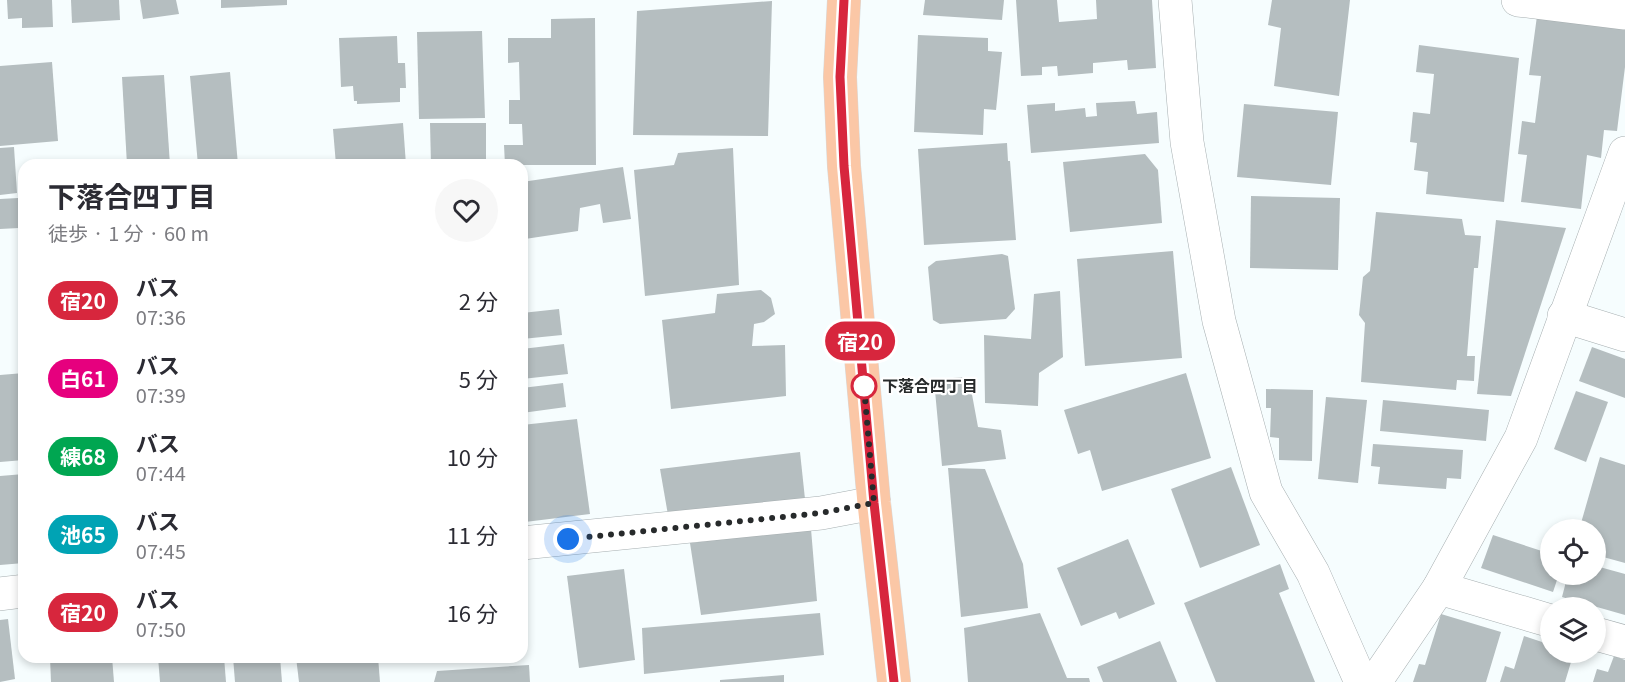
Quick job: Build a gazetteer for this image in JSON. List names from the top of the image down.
{
  "places": ["下落合四丁目"],
  "lines": ["bus line 宿20"],
  "page": {
    "on_map": "宿20",
    "heading": ["下落合四丁目", "徒歩 · 1 分 · 60 m"],
    "list": [
      {
        "mark": "宿20",
        "name": "バス",
        "note": "07:36",
        "value": "2 分"
      },
      {
        "mark": "白61",
        "name": "バス",
        "note": "07:39",
        "value": "5 分"
      },
      {
        "mark": "練68",
        "name": "バス",
        "note": "07:44",
        "value": "10 分"
      },
      {
        "mark": "池65",
        "name": "バス",
        "note": "07:45",
        "value": "11 分"
      },
      {
        "mark": "宿20",
        "name": "バス",
        "note": "07:50",
        "value": "16 分"
      }
    ]
  }
}
